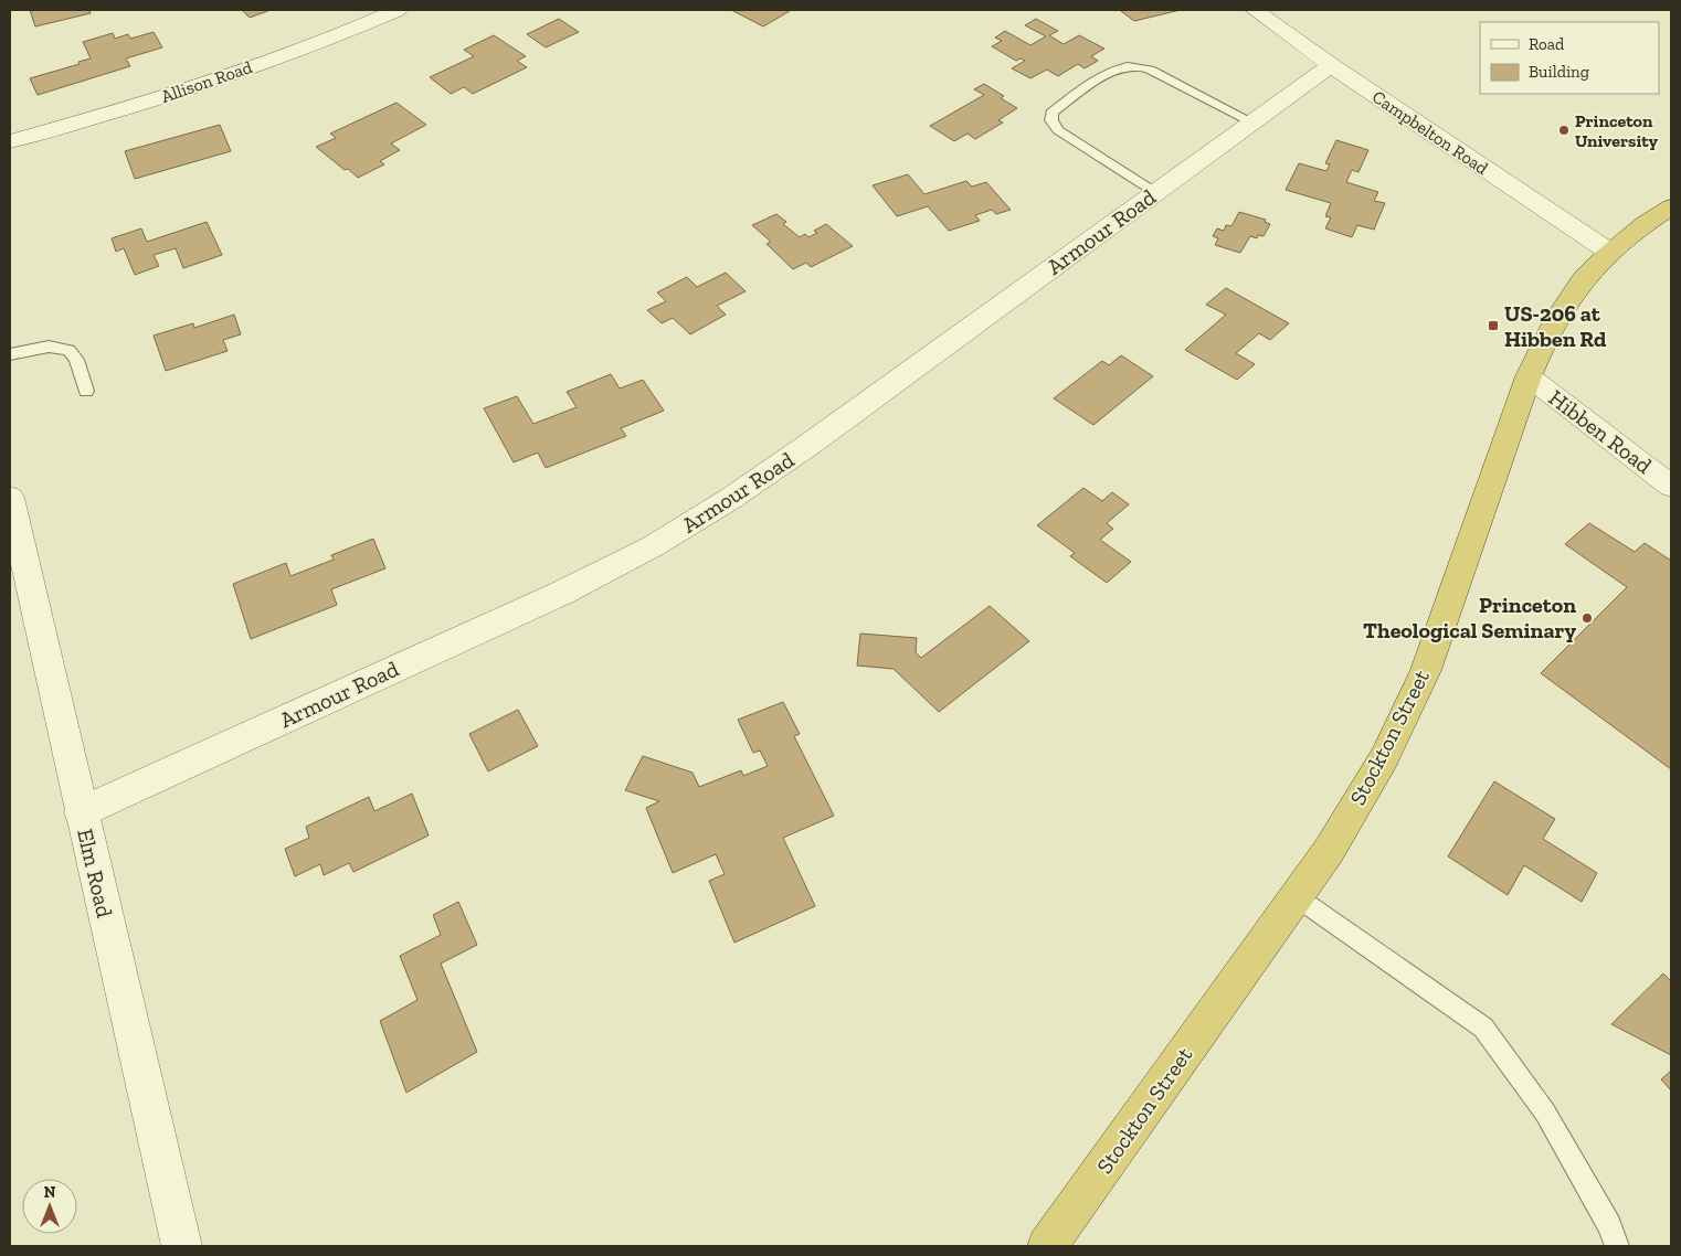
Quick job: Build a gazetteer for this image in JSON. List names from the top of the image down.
{
  "streets": {
    "highway": ["Stockton Street"],
    "street": [
      "Allison Road",
      "Campbelton Road",
      "Armour Road",
      "Hibben Road",
      "Elm Road"
    ]
  },
  "crossings": [
    ["Campbelton Road", "Armour Road"],
    ["Campbelton Road", "Stockton Street"],
    ["Armour Road", "Elm Road"],
    ["Hibben Road", "Stockton Street"]
  ],
  "places": {
    "other": ["Princeton University", "Princeton Theological Seminary"],
    "transit": ["US-206 at Hibben Rd"]
  },
  "legend": ["Road", "Building"],
  "north": "top"
}
